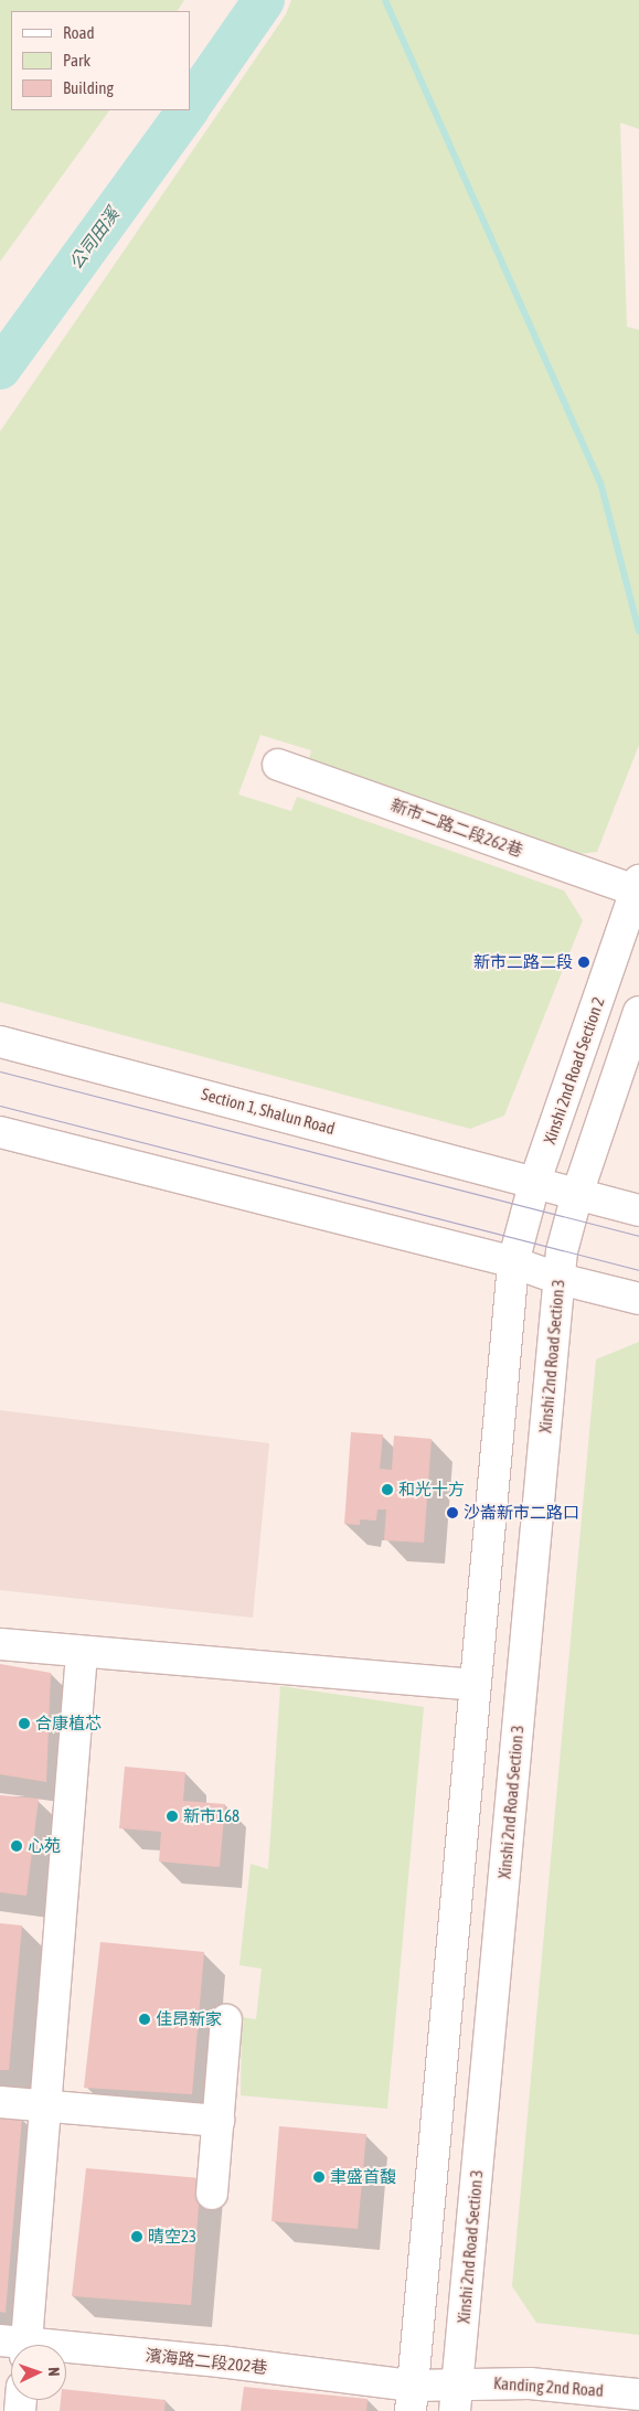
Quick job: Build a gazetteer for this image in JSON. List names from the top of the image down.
{
  "streets": {
    "street": [
      "新市二路二段262巷",
      "Xinshi 2nd Road Section 2",
      "Section 1, Shalun Road",
      "Xinshi 2nd Road Section 3",
      "濱海路二段202巷",
      "Kanding 2nd Road"
    ]
  },
  "crossings": [
    ["新市二路二段262巷", "Xinshi 2nd Road Section 2"],
    ["Xinshi 2nd Road Section 2", "Section 1, Shalun Road"],
    ["Section 1, Shalun Road", "Xinshi 2nd Road Section 3"],
    ["Xinshi 2nd Road Section 3", "濱海路二段202巷"],
    ["Xinshi 2nd Road Section 3", "Kanding 2nd Road"],
    ["濱海路二段202巷", "Kanding 2nd Road"]
  ],
  "water": ["公司田溪"],
  "places": [
    "新市二路二段",
    "和光十方",
    "沙崙新市二路口",
    "合康植芯",
    "新市168",
    "心苑",
    "佳昂新家",
    "聿盛首馥",
    "晴空23"
  ],
  "legend": ["Road", "Park", "Building"],
  "north": "right"
}
